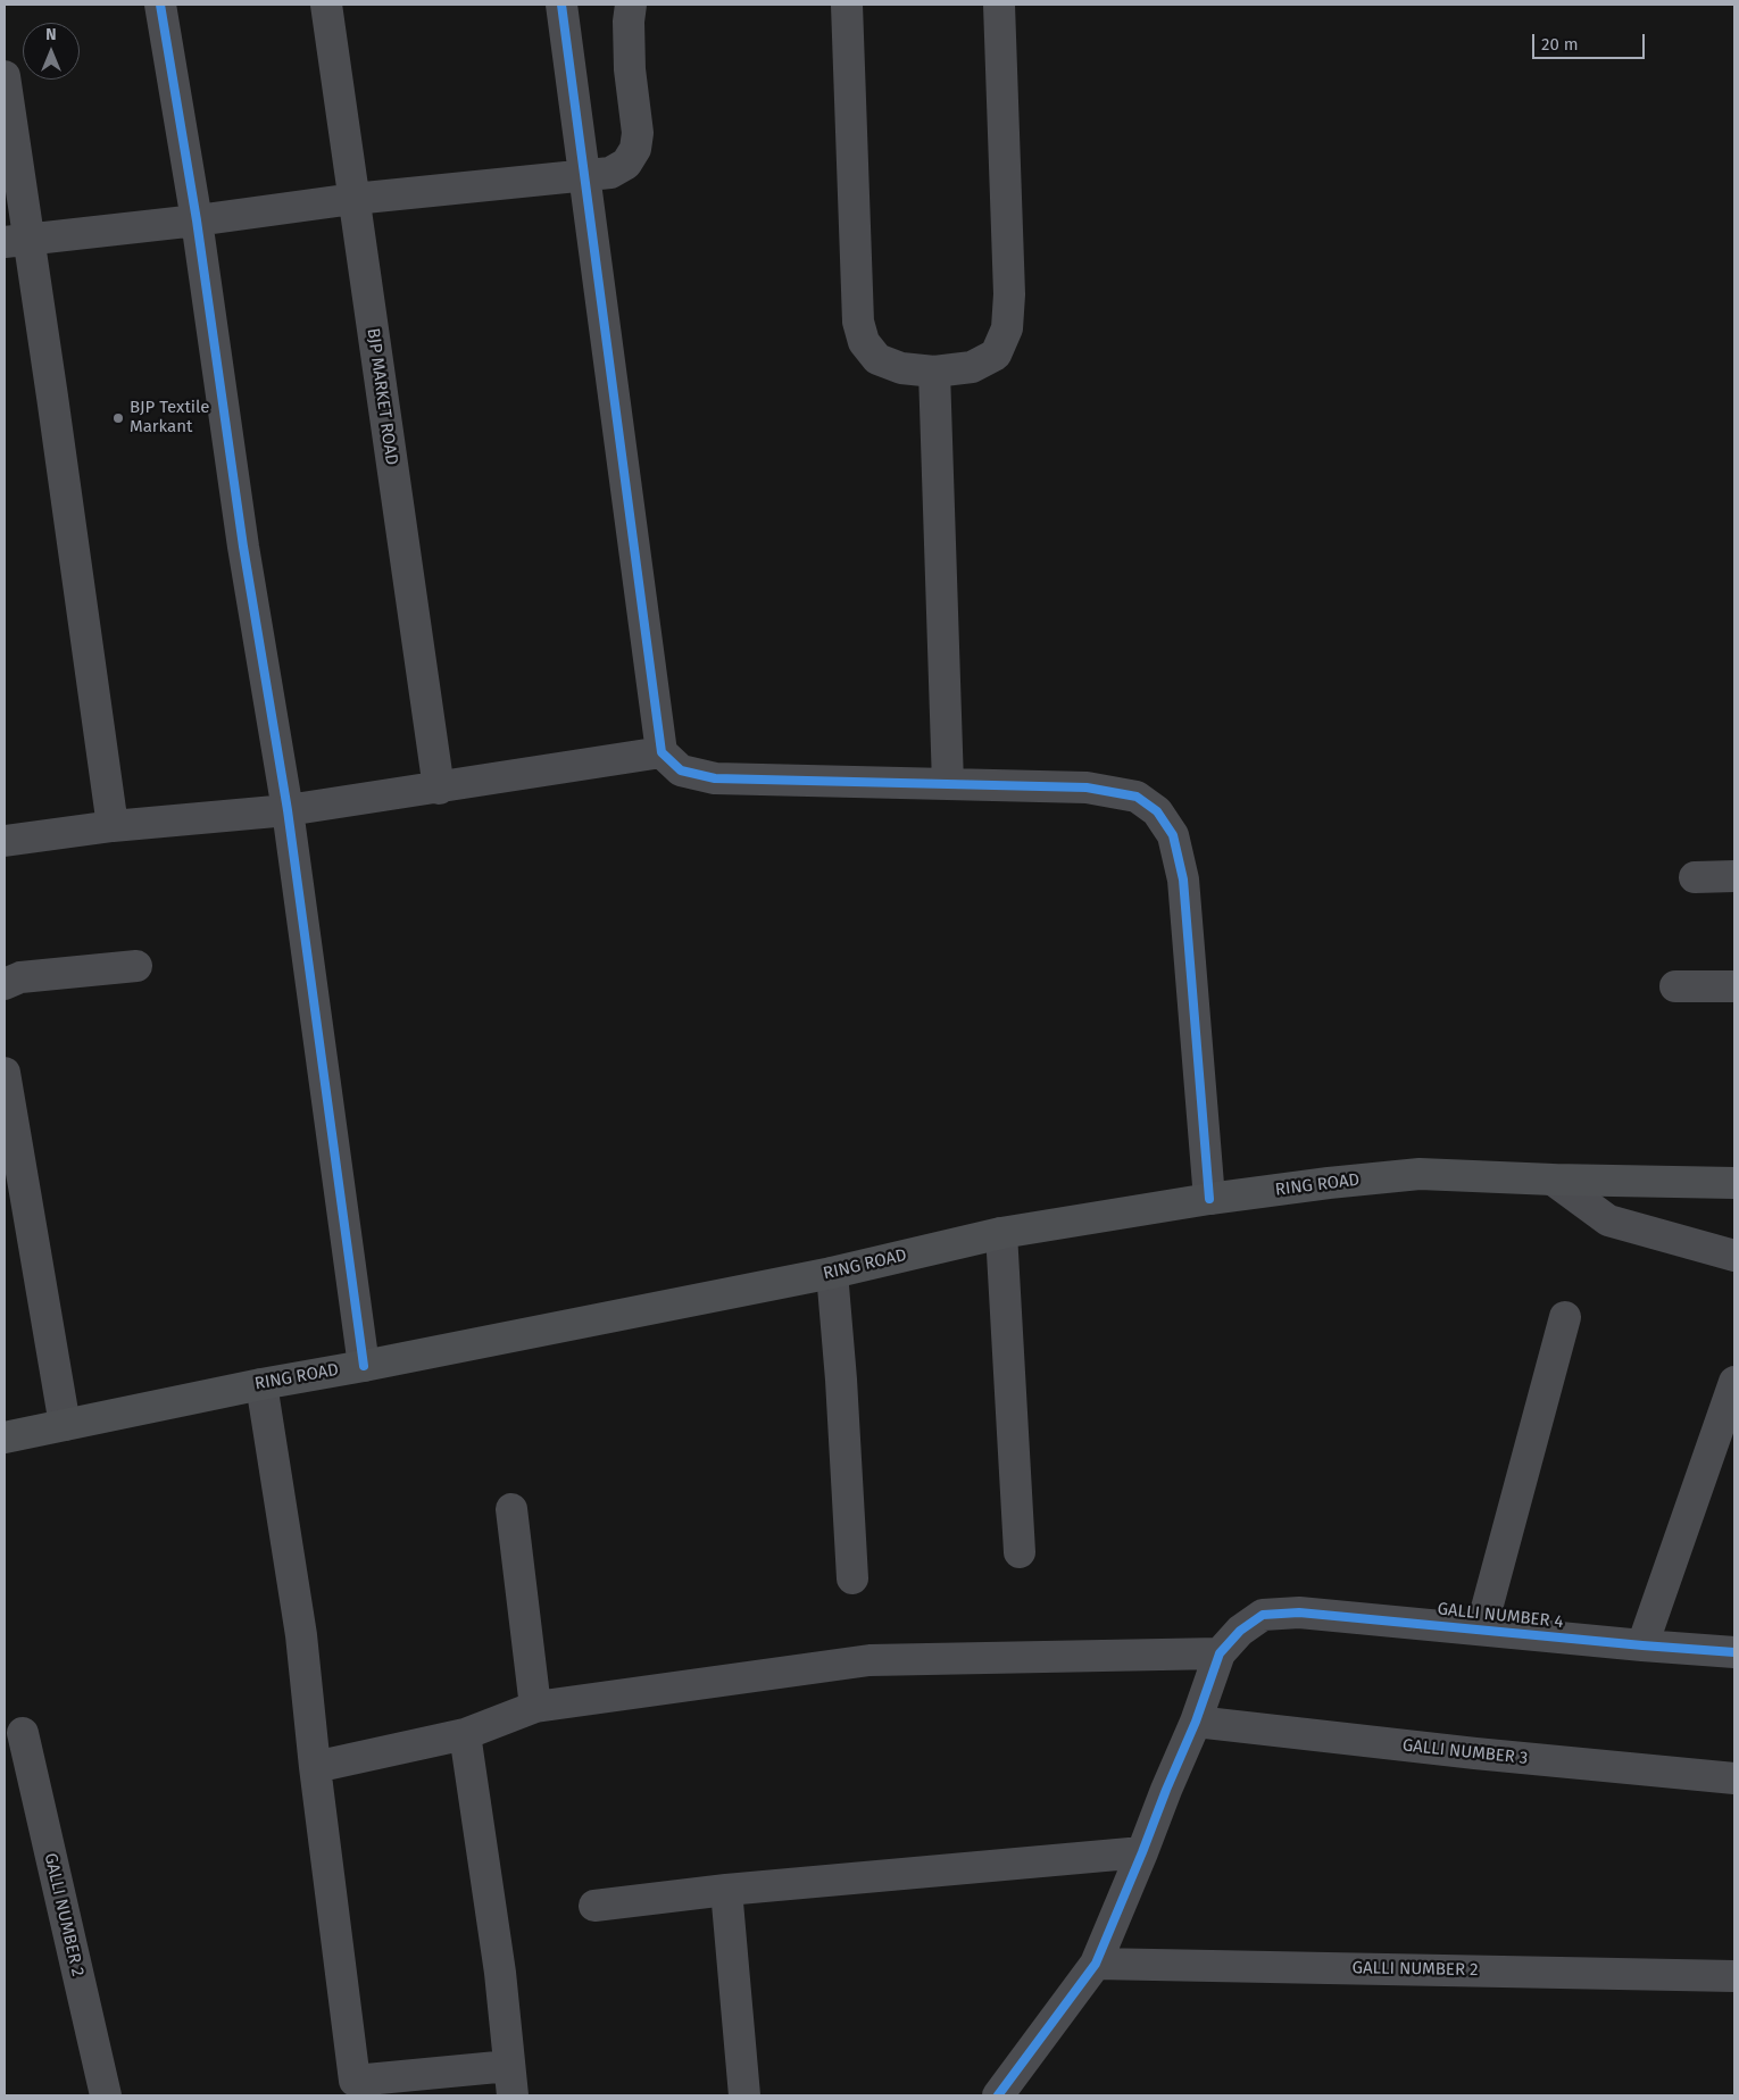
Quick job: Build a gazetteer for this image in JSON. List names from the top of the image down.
{
  "streets": {
    "main road": ["RING ROAD"],
    "street": [
      "BJP MARKET ROAD",
      "GALLI NUMBER 4",
      "GALLI NUMBER 3",
      "GALLI NUMBER 2"
    ]
  },
  "places": ["BJP Textile Markant"],
  "scale_bar": "20 m",
  "north": "top"
}
